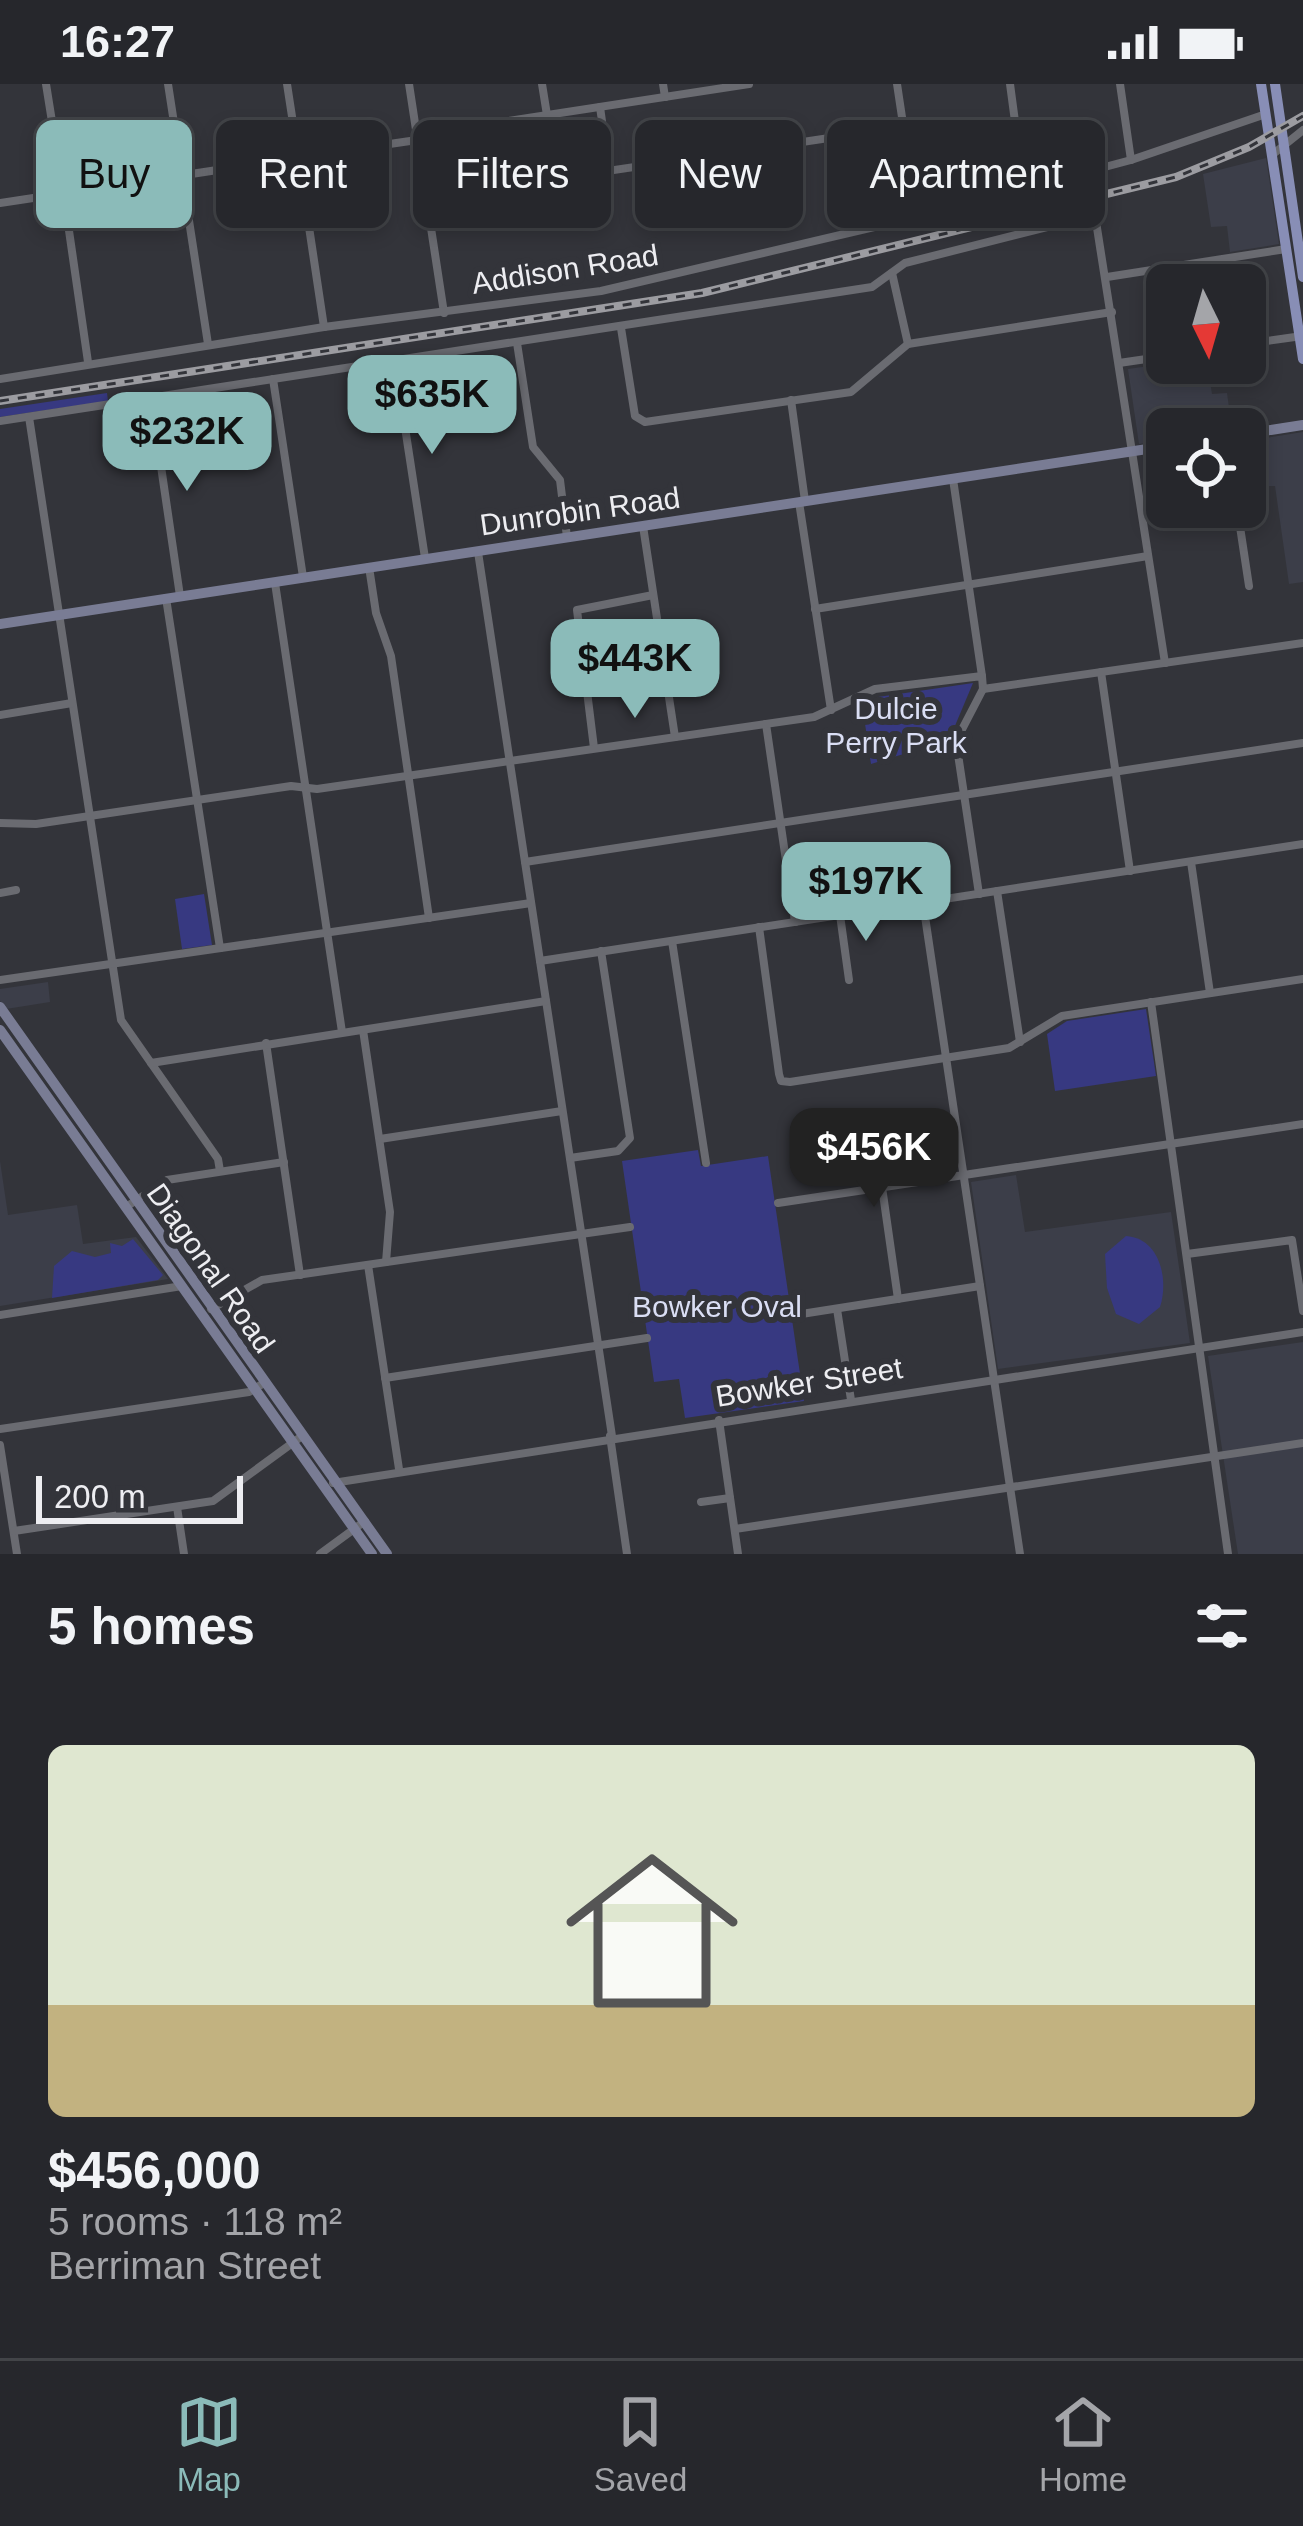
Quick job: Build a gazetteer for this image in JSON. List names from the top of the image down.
{
  "streets": {
    "street": [
      "Addison Road",
      "Dunrobin Road",
      "Diagonal Road",
      "Bowker Street"
    ]
  },
  "crossings": [
    ["Diagonal Road", "Bowker Street"]
  ],
  "parks": ["Dulcie Perry Park", "Bowker Oval"],
  "scale_bar": "200 m",
  "north": "bottom",
  "page": {
    "status": "16:27",
    "chip": [
      "Buy",
      "Rent",
      "Filters",
      "New",
      "Apartment"
    ],
    "price": [
      "$635K",
      "$232K",
      "$443K",
      "$197K",
      "$456K"
    ],
    "scale": "200 m",
    "heading": "5 homes",
    "list": [
      {
        "name": "$456,000",
        "note": "5 rooms · 118 m² · Berriman Street"
      }
    ],
    "tabs": ["Map", "Saved", "Home"]
  }
}
